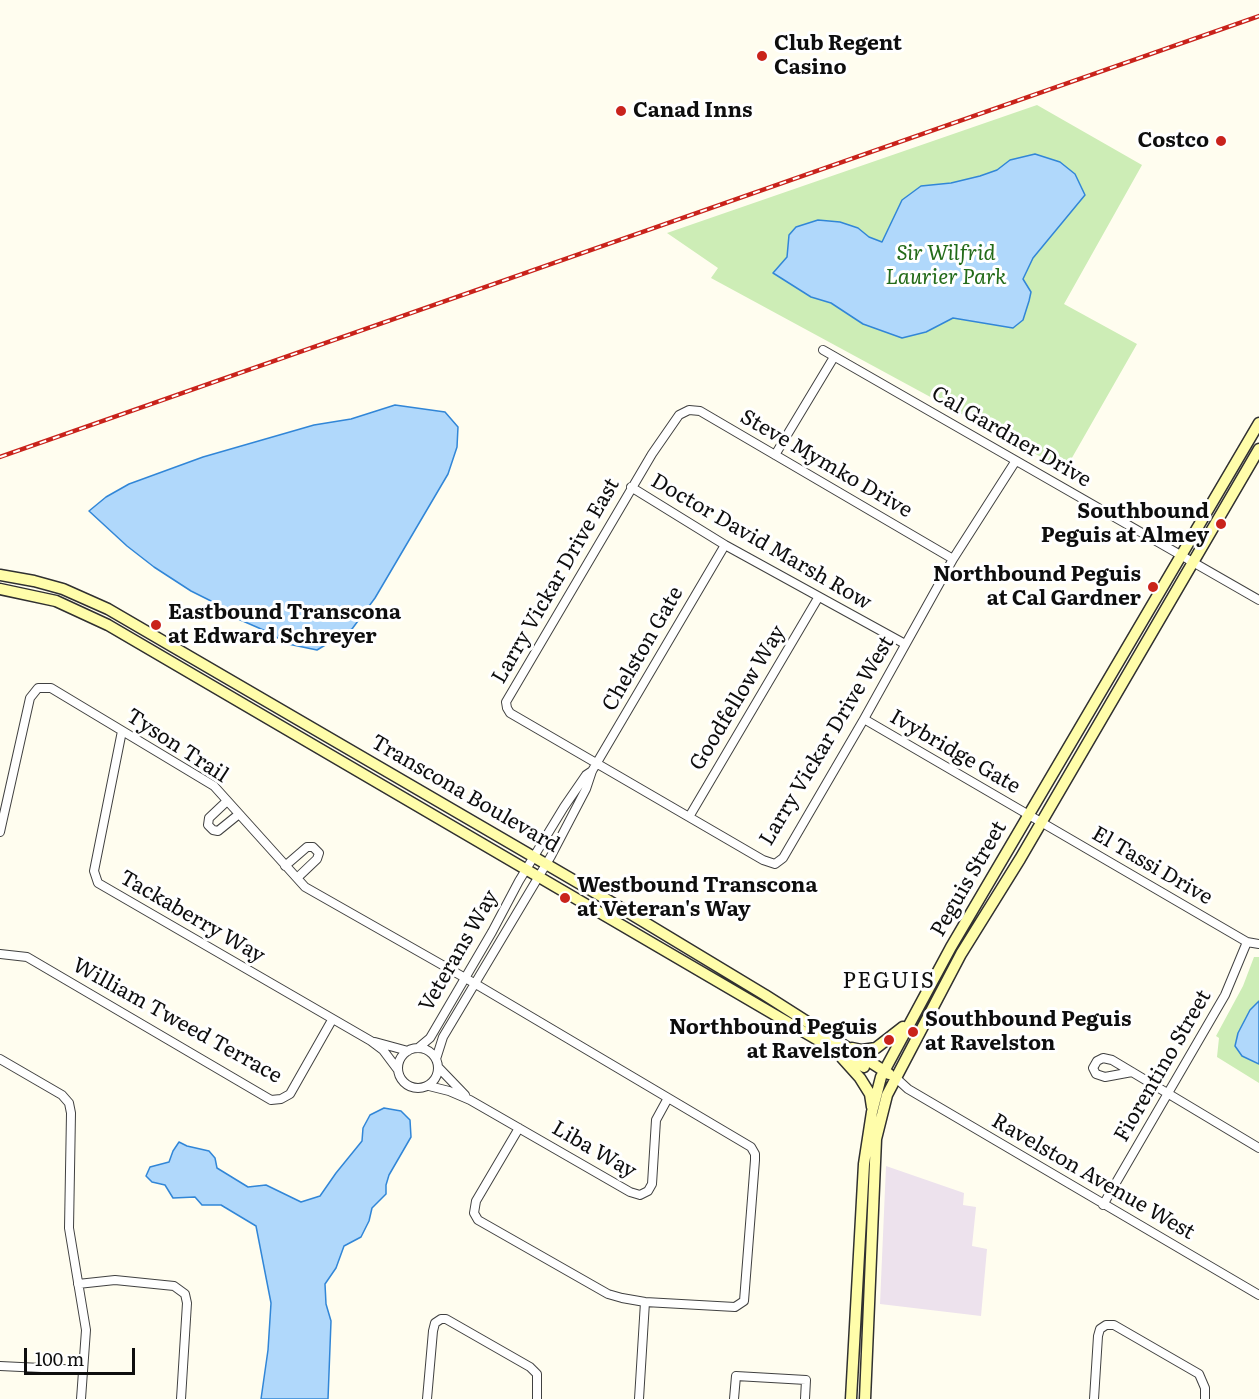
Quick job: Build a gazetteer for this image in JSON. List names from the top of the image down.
{
  "streets": {
    "street": [
      "Cal Gardner Drive",
      "Steve Mymko Drive",
      "Doctor David Marsh Row",
      "Larry Vickar Drive East",
      "Chelston Gate",
      "Goodfellow Way",
      "Larry Vickar Drive West",
      "Tyson Trail",
      "Ivybridge Gate",
      "Transcona Boulevard",
      "El Tassi Drive",
      "Peguis Street",
      "Tackaberry Way",
      "Veterans Way",
      "William Tweed Terrace",
      "Fiorentino Street",
      "Liba Way",
      "Ravelston Avenue West"
    ]
  },
  "crossings": [
    ["Cal Gardner Drive", "Larry Vickar Drive West"],
    ["Cal Gardner Drive", "Peguis Street"],
    ["Steve Mymko Drive", "Larry Vickar Drive East"],
    ["Steve Mymko Drive", "Larry Vickar Drive West"],
    ["Doctor David Marsh Row", "Larry Vickar Drive East"],
    ["Doctor David Marsh Row", "Chelston Gate"],
    ["Doctor David Marsh Row", "Goodfellow Way"],
    ["Doctor David Marsh Row", "Larry Vickar Drive West"],
    ["Larry Vickar Drive East", "Chelston Gate"],
    ["Larry Vickar Drive East", "Larry Vickar Drive West"],
    ["Chelston Gate", "Larry Vickar Drive West"],
    ["Chelston Gate", "Transcona Boulevard"],
    ["Chelston Gate", "Veterans Way"],
    ["Goodfellow Way", "Larry Vickar Drive West"],
    ["Larry Vickar Drive West", "Ivybridge Gate"],
    ["Tyson Trail", "Tackaberry Way"],
    ["Tyson Trail", "Veterans Way"],
    ["Tyson Trail", "Liba Way"],
    ["Ivybridge Gate", "El Tassi Drive"],
    ["Ivybridge Gate", "Peguis Street"],
    ["Transcona Boulevard", "Peguis Street"],
    ["Transcona Boulevard", "Veterans Way"],
    ["Transcona Boulevard", "Ravelston Avenue West"],
    ["El Tassi Drive", "Peguis Street"],
    ["El Tassi Drive", "Fiorentino Street"],
    ["Peguis Street", "Ravelston Avenue West"],
    ["Tackaberry Way", "William Tweed Terrace"],
    ["Veterans Way", "Liba Way"],
    ["Fiorentino Street", "Ravelston Avenue West"]
  ],
  "districts": ["PEGUIS"],
  "parks": ["Sir Wilfrid Laurier Park"],
  "places": [
    "Club Regent Casino",
    "Canad Inns",
    "Costco",
    "Southbound Peguis at Almey",
    "Northbound Peguis at Cal Gardner",
    "Eastbound Transcona at Edward Schreyer",
    "Westbound Transcona at Veteran's Way",
    "Southbound Peguis at Ravelston",
    "Northbound Peguis at Ravelston"
  ],
  "scale_bar": "100 m"
}
